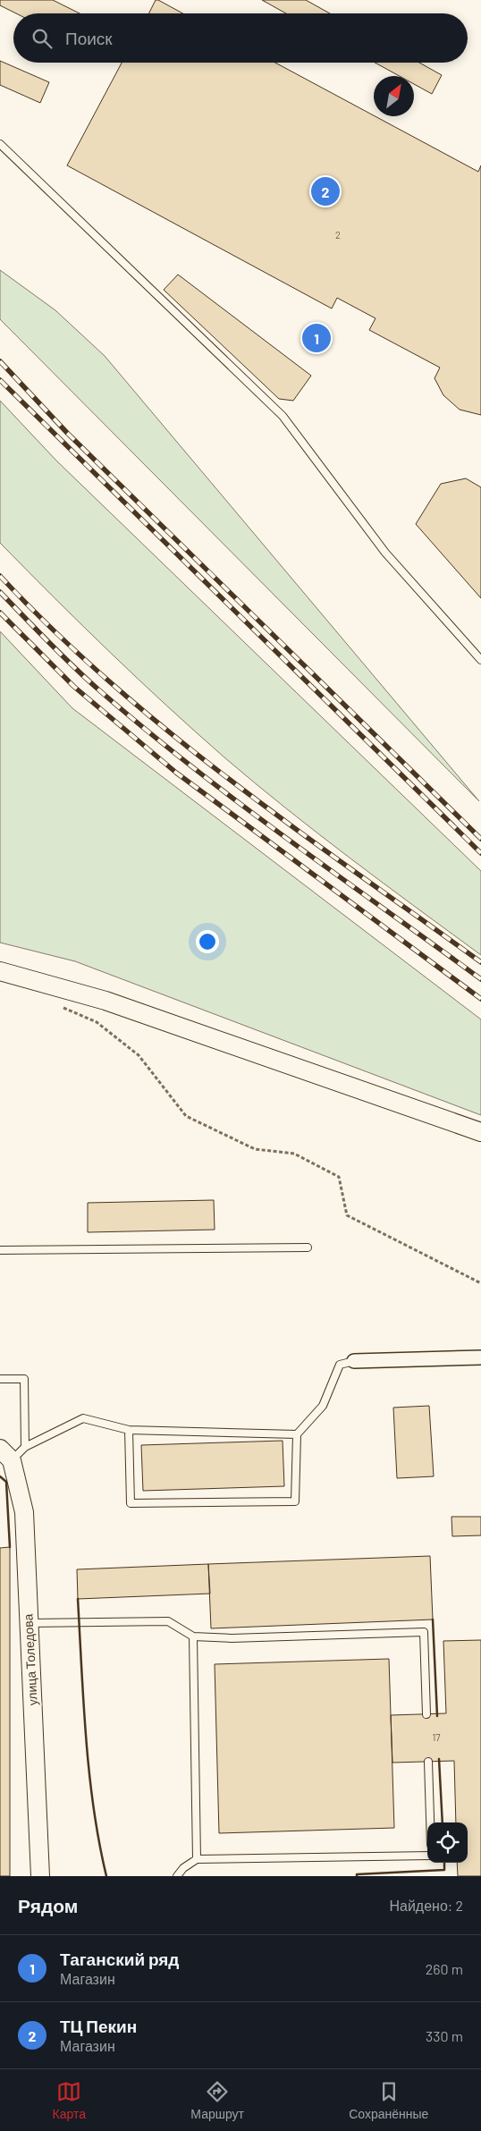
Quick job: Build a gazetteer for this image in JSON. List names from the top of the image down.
{
  "streets": {
    "street": ["улица Толедова"]
  },
  "house_numbers": ["2", "17"],
  "north": "top right",
  "page": {
    "search": "Поиск",
    "pins": ["2", "1"],
    "heading": ["Рядом", "Найдено: 2"],
    "list": [
      {
        "mark": "1",
        "name": "Таганский ряд",
        "note": "Магазин",
        "value": "260 m"
      },
      {
        "mark": "2",
        "name": "ТЦ Пекин",
        "note": "Магазин",
        "value": "330 m"
      }
    ],
    "nav": ["Карта", "Маршрут", "Сохранённые"]
  }
}
